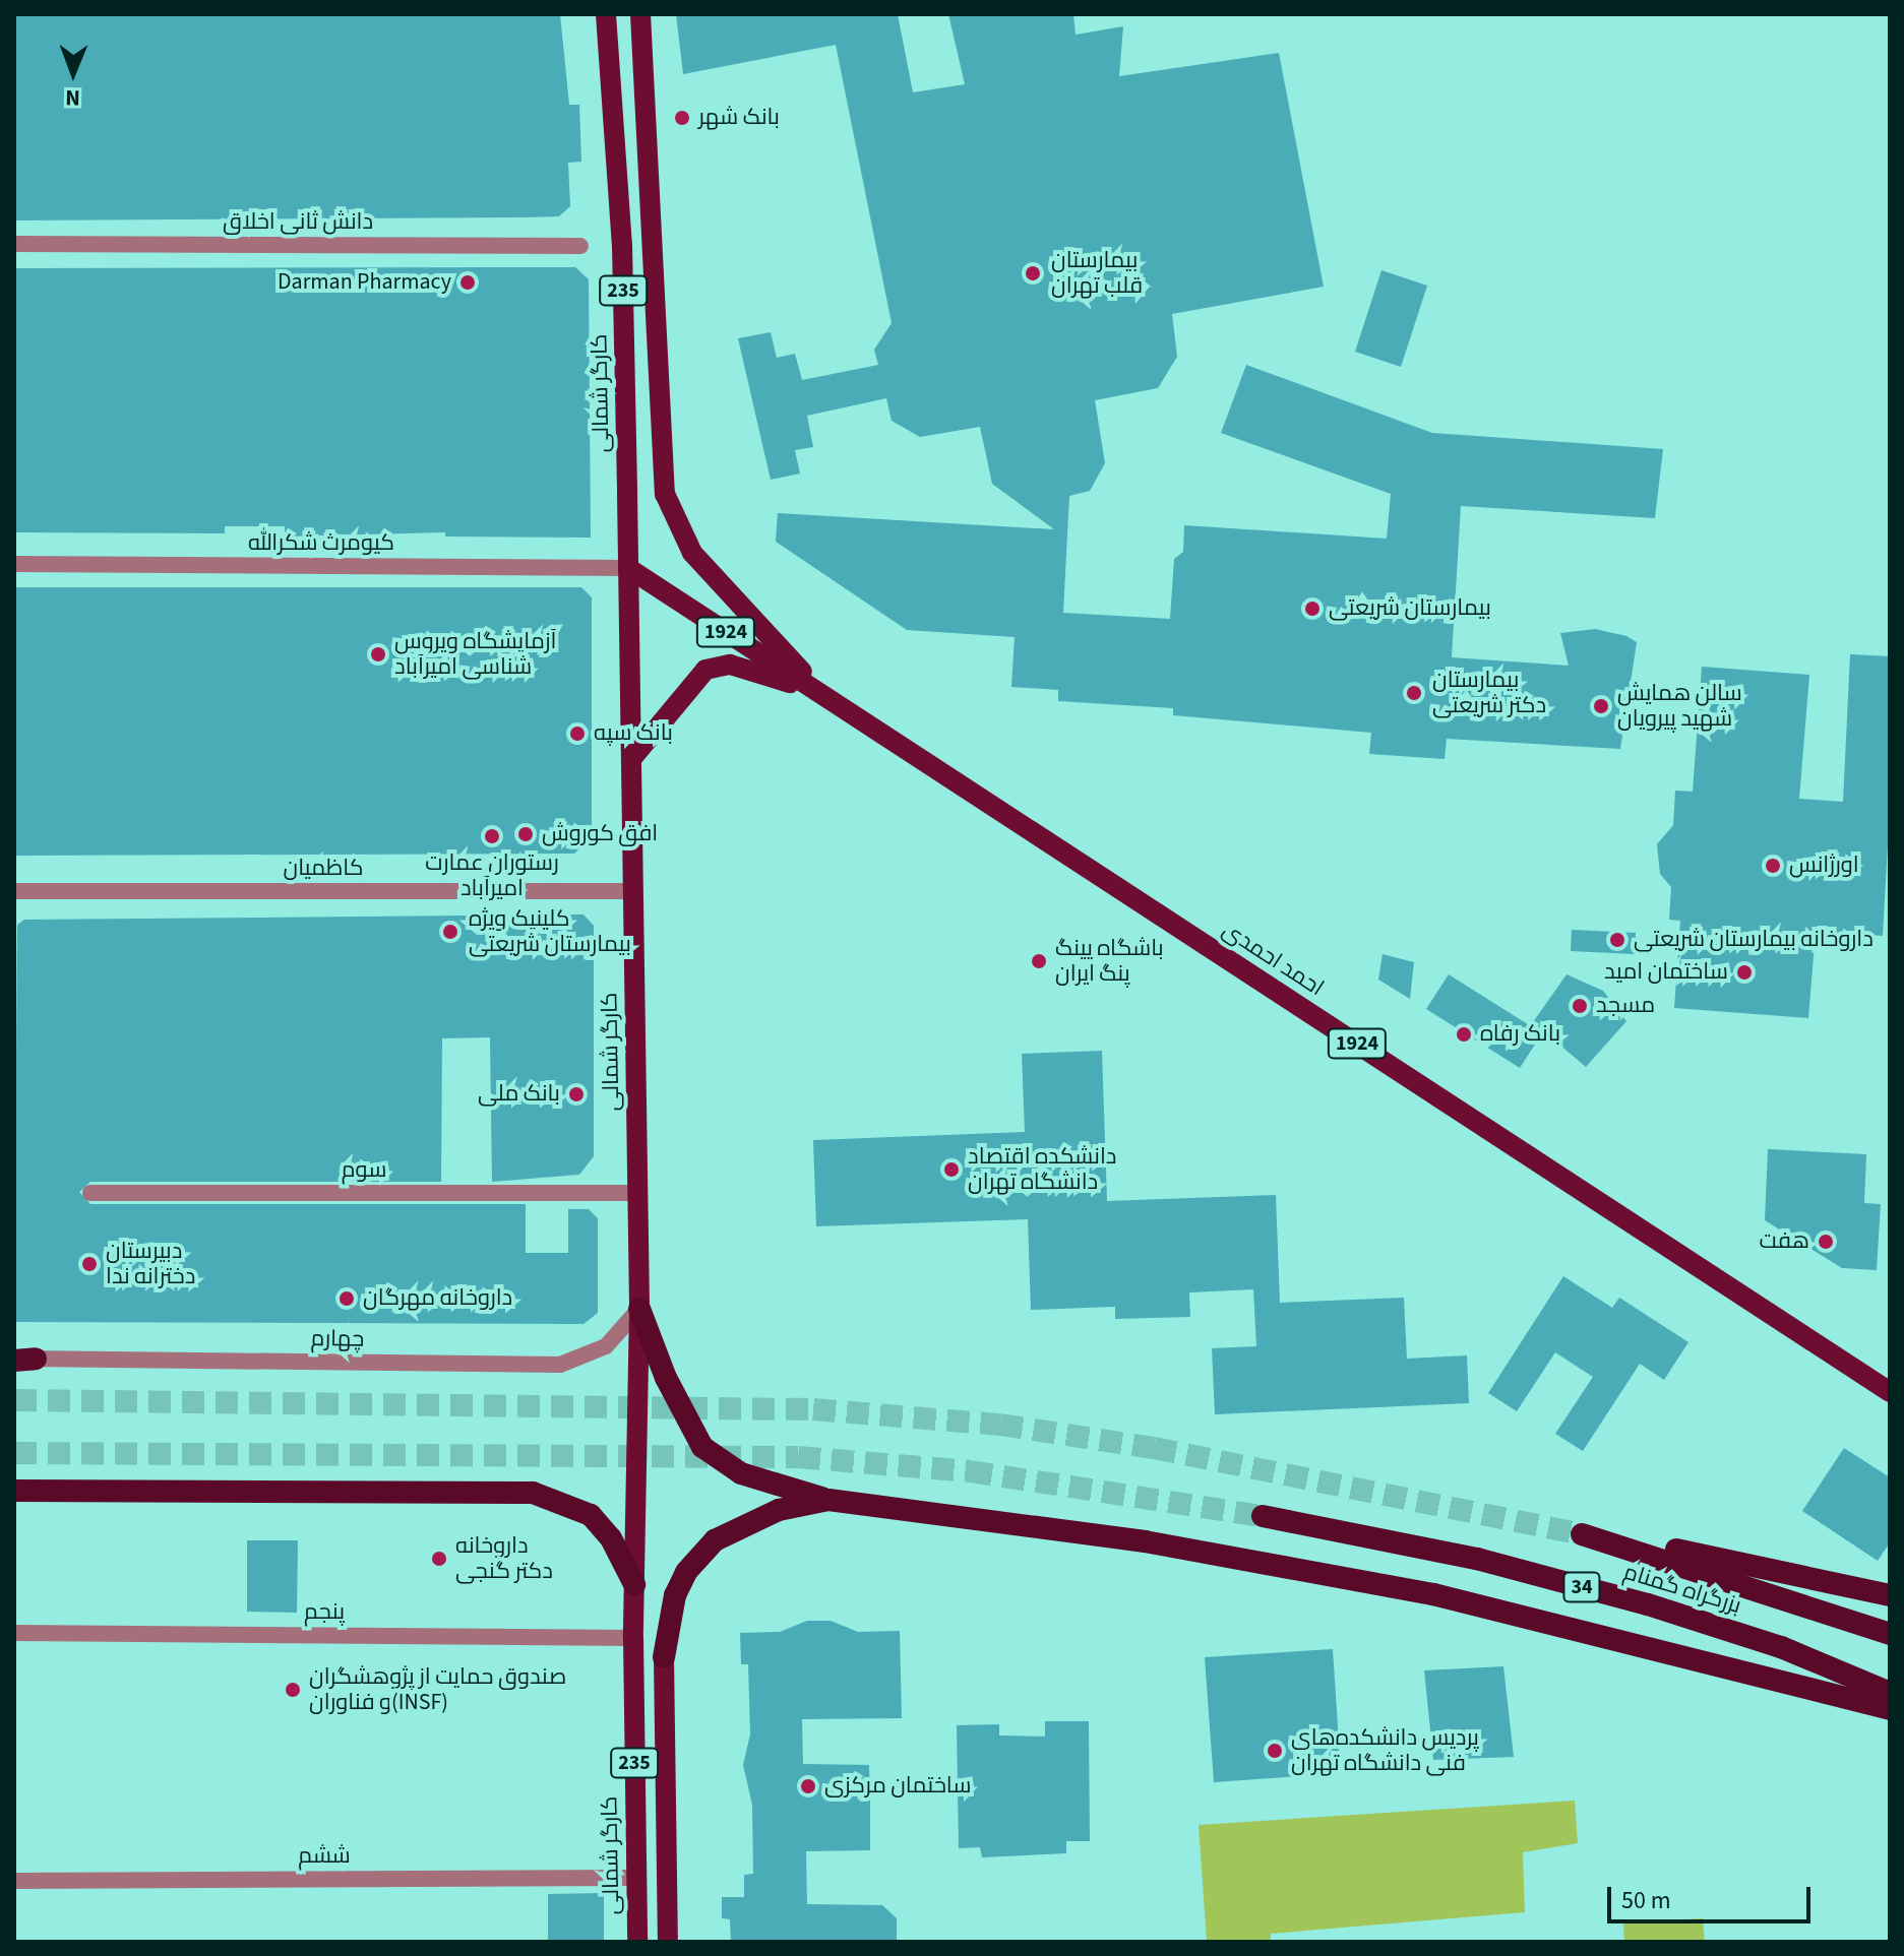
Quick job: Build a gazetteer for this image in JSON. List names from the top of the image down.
{
  "streets": {
    "highway": ["34", "بزرگراه گمنام"],
    "main road": [
      "235",
      "کارگر شمالی",
      "1924",
      "احمد احمدی"
    ],
    "street": [
      "دانش ثانی اخلاق",
      "کیومرث شکرالله",
      "کاظمیان",
      "سوم",
      "چهارم",
      "پنجم",
      "ششم"
    ]
  },
  "crossings": [
    ["کارگر شمالی", "کیومرث شکرالله"],
    ["کارگر شمالی", "کاظمیان"],
    ["کارگر شمالی", "احمد احمدی"],
    ["کارگر شمالی", "سوم"],
    ["کارگر شمالی", "چهارم"],
    ["کارگر شمالی", "پنجم"],
    ["کارگر شمالی", "ششم"],
    ["کیومرث شکرالله", "احمد احمدی"]
  ],
  "places": [
    "بانک شهر",
    "بیمارستان قلب تهران",
    "Darman Pharmacy",
    "بیمارستان شریعتی",
    "آزمایشگاه ویروس شناسی امیرآباد",
    "بیمارستان دکتر شریعتی",
    "سالن همایش شهید پیرویان",
    "بانک سپه",
    "افق کوروش",
    "رستوران عمارت امیرآباد",
    "اورژانس",
    "کلینیک ویژه بیمارستان شریعتی",
    "داروخانه بیمارستان شریعتی",
    "باشگاه پینگ پنگ ایران",
    "ساختمان امید",
    "مسجد",
    "بانک رفاه",
    "بانک ملی",
    "دانشکده اقتصاد دانشگاه تهران",
    "هفت",
    "دبیرستان دخترانه ندا",
    "داروخانه مهرگان",
    "داروخانه دکتر گنجی",
    "صندوق حمایت از پژوهشگران و فناوران(INSF)",
    "پردیس دانشکده‌های فنی دانشگاه تهران",
    "ساختمان مرکزی"
  ],
  "scale_bar": "50 m",
  "north": "bottom"
}
